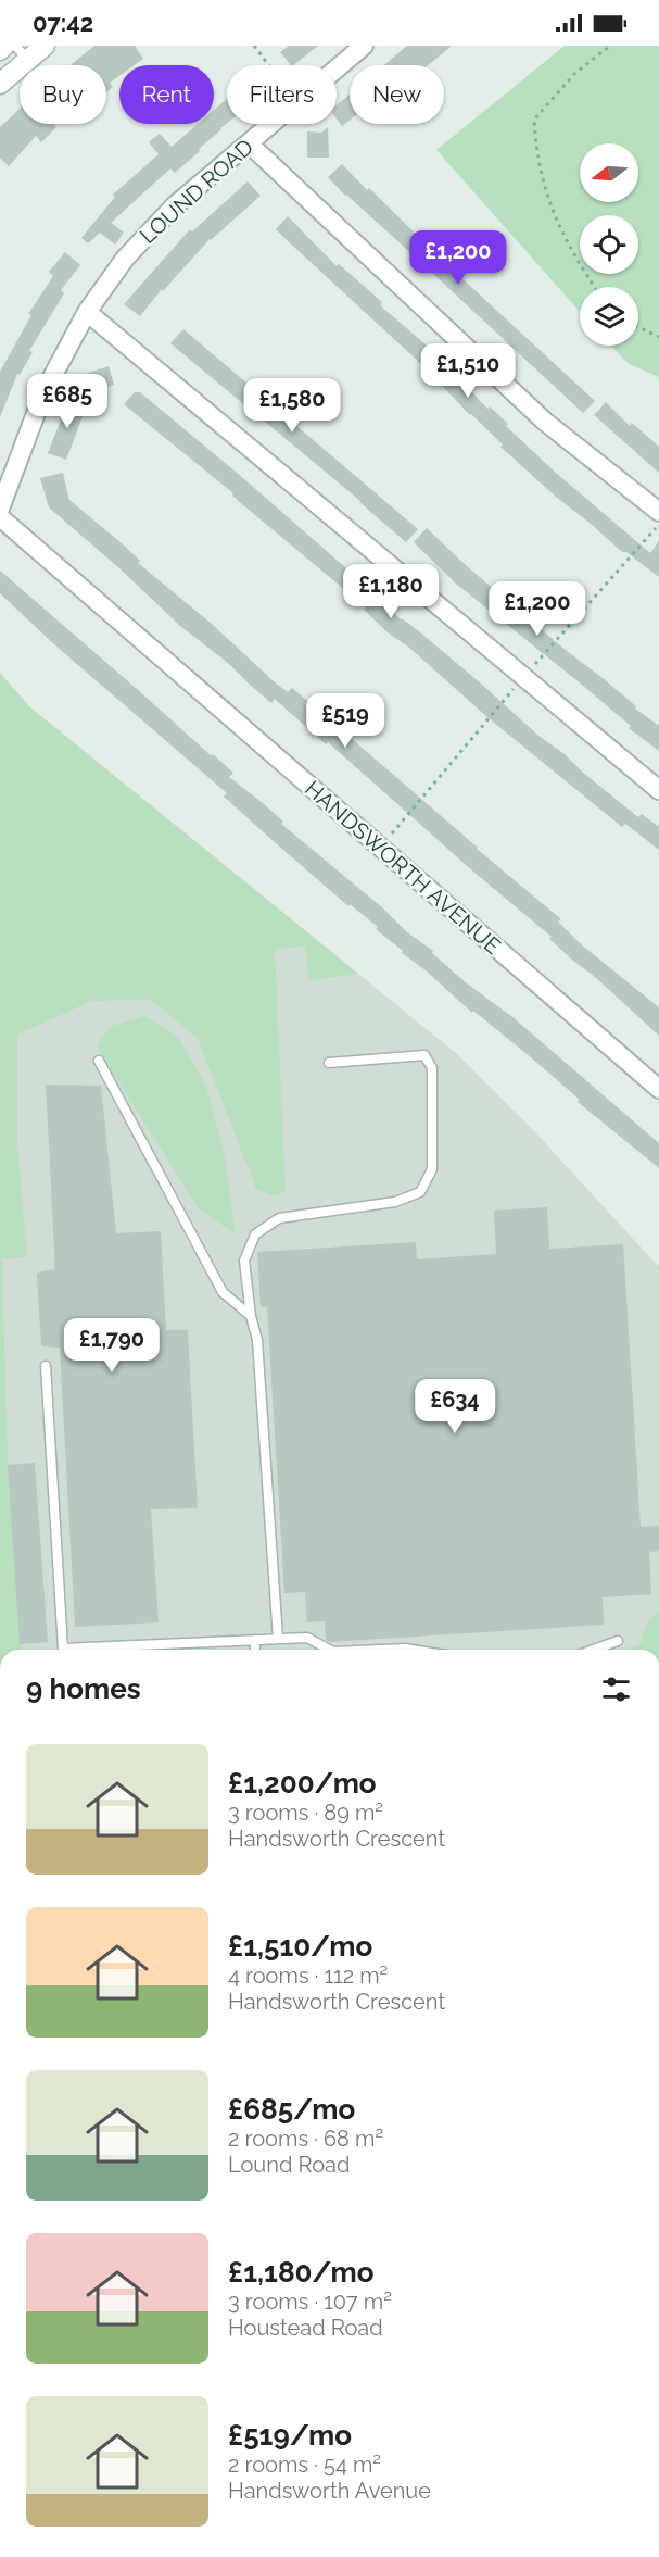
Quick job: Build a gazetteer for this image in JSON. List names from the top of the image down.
{
  "streets": {
    "street": ["LOUND ROAD", "HANDSWORTH AVENUE"]
  },
  "north": "left",
  "page": {
    "status": "07:42",
    "chip": [
      "Buy",
      "Rent",
      "Filters",
      "New"
    ],
    "price": [
      "£1,200",
      "£1,510",
      "£685",
      "£1,580",
      "£1,180",
      "£1,200",
      "£519",
      "£1,790",
      "£634"
    ],
    "heading": "9 homes",
    "list": [
      {
        "name": "£1,200/mo",
        "note": "3 rooms · 89 m² · Handsworth Crescent"
      },
      {
        "name": "£1,510/mo",
        "note": "4 rooms · 112 m² · Handsworth Crescent"
      },
      {
        "name": "£685/mo",
        "note": "2 rooms · 68 m² · Lound Road"
      },
      {
        "name": "£1,180/mo",
        "note": "3 rooms · 107 m² · Houstead Road"
      },
      {
        "name": "£519/mo",
        "note": "2 rooms · 54 m² · Handsworth Avenue"
      }
    ]
  }
}
